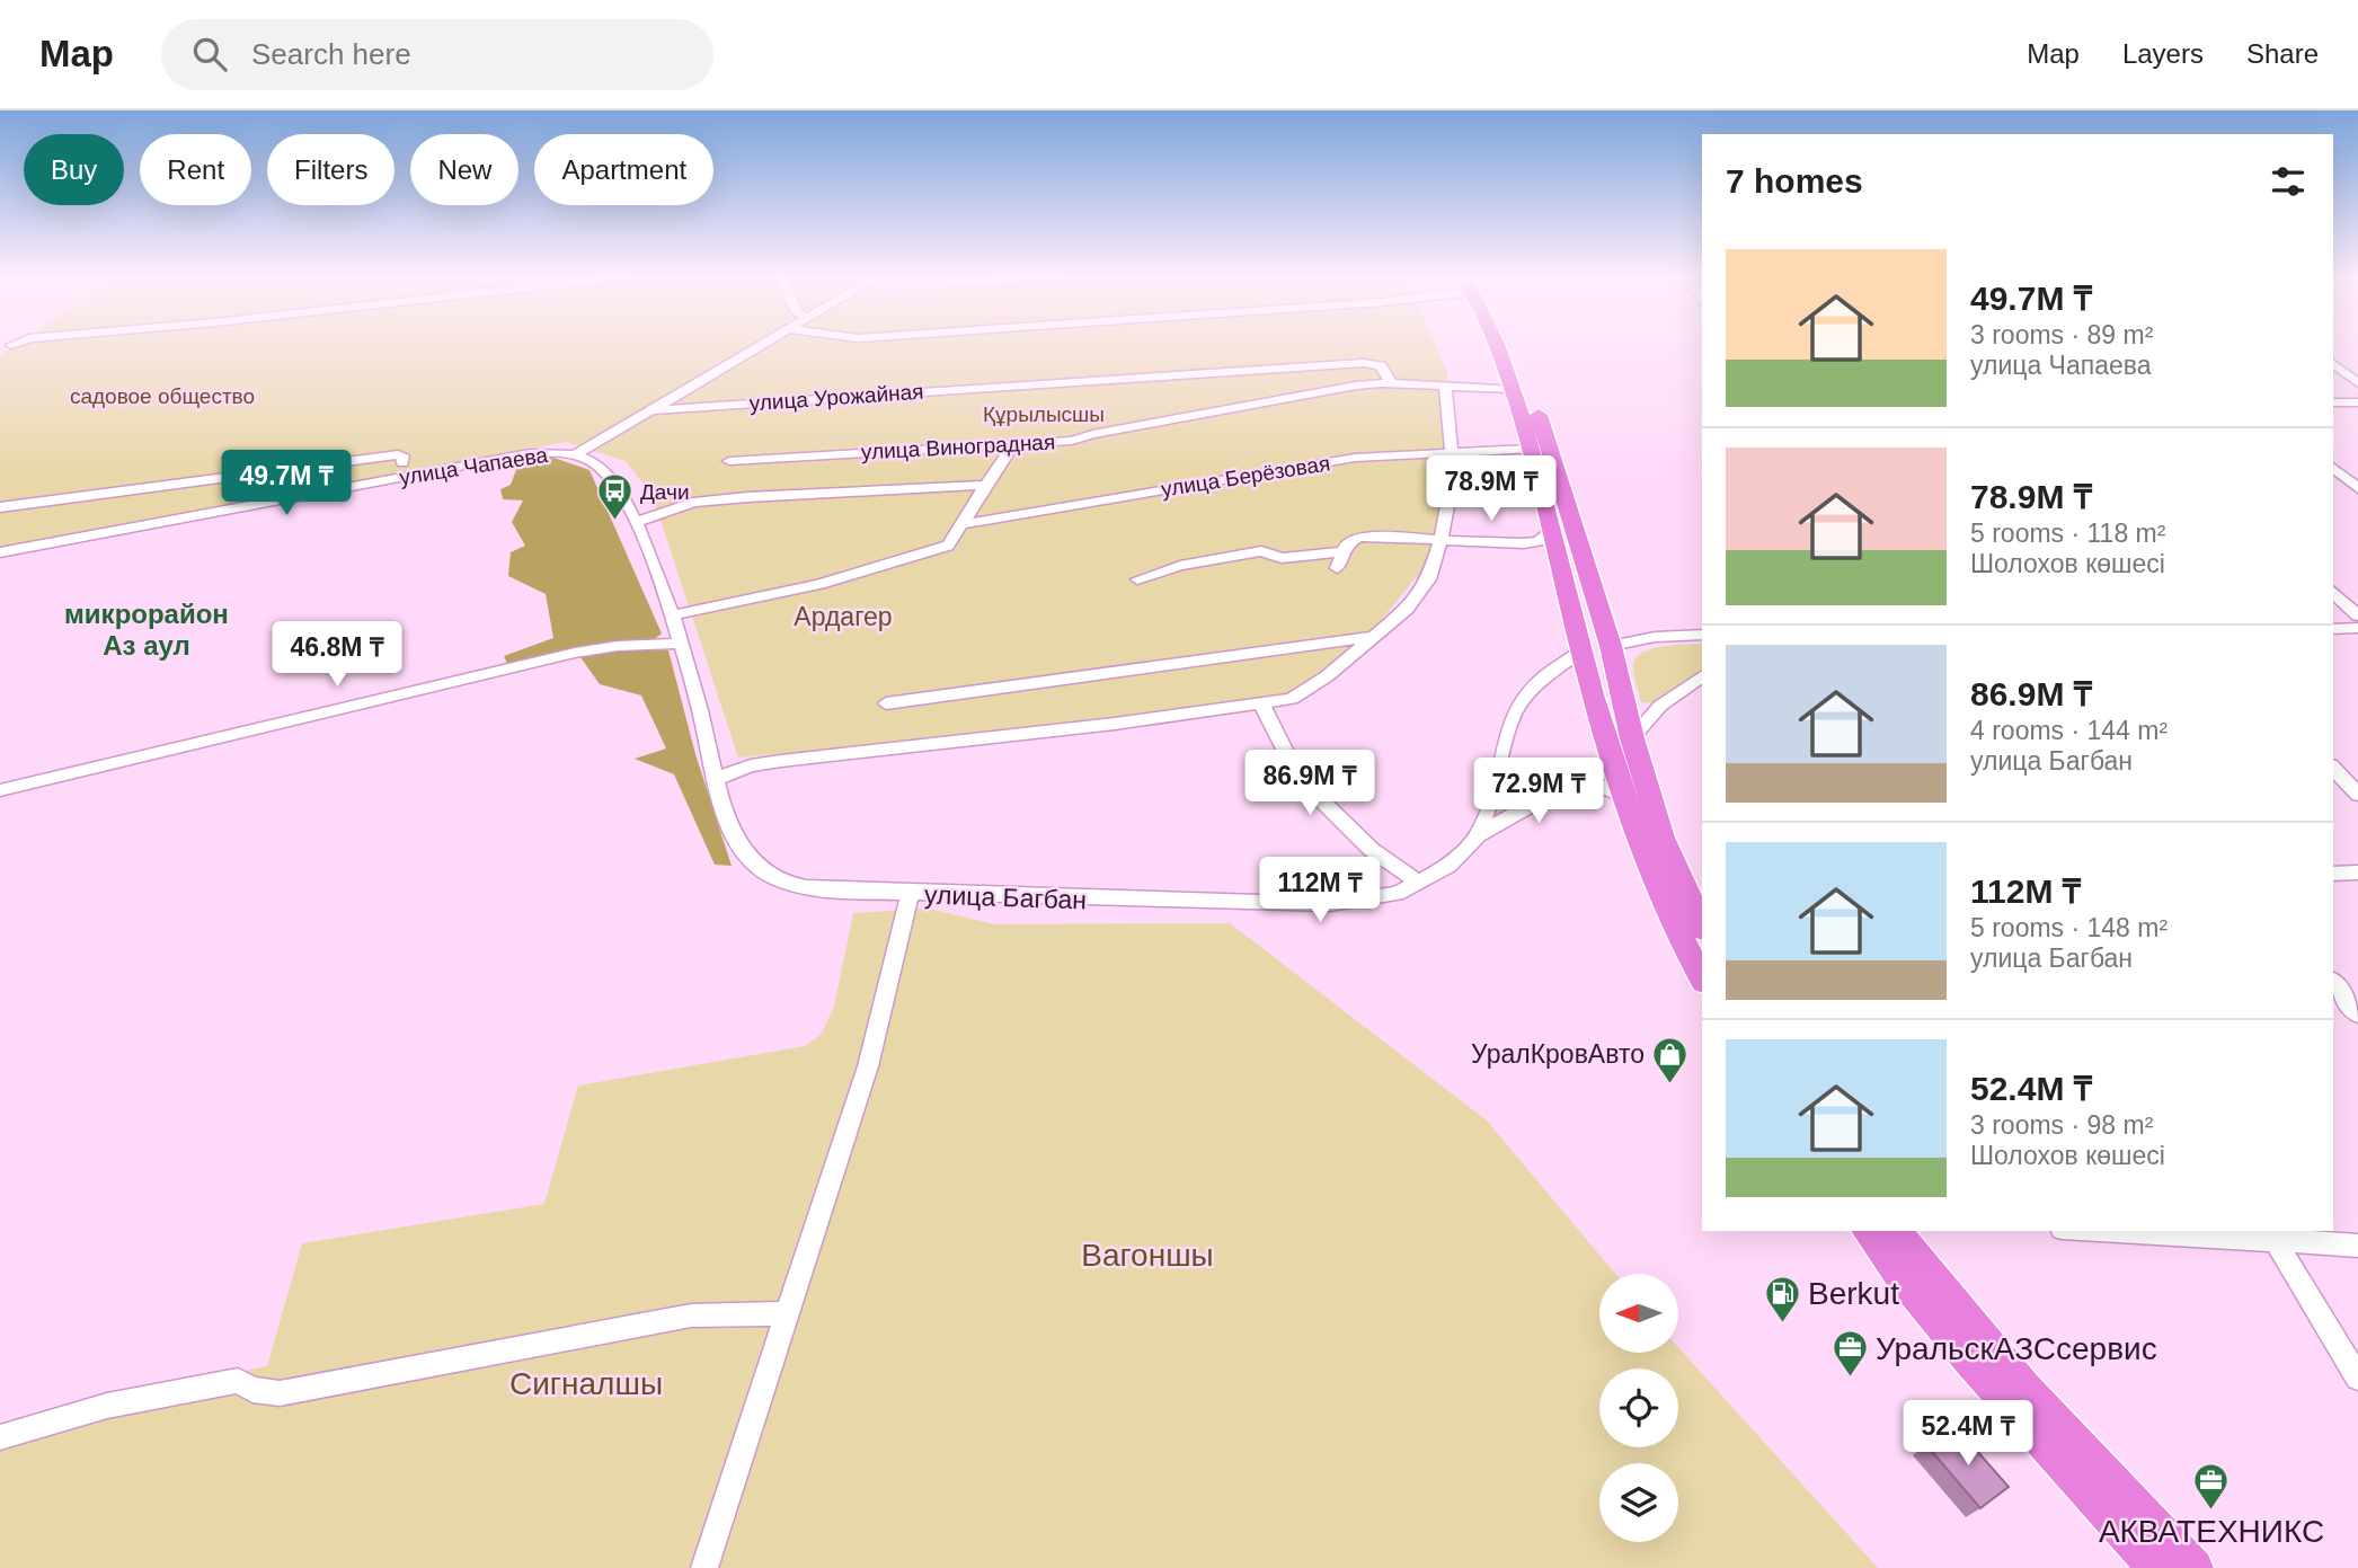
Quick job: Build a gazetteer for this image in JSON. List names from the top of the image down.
{
  "streets": {
    "street": [
      "улица Урожайная",
      "улица Виноградная",
      "улица Чапаева",
      "улица Берёзовая",
      "улица Багбан"
    ]
  },
  "crossings": [
    ["улица Урожайная", "улица Виноградная"],
    ["улица Чапаева", "улица Багбан"]
  ],
  "districts": ["микрорайон Аз аул"],
  "parks": [
    "садовое общество",
    "Құрылысшы",
    "Ардагер",
    "Вагоншы",
    "Сигналшы"
  ],
  "places": {
    "bus stop": ["Дачи"],
    "shop": ["УралКровАвто"],
    "fuel station": ["Berkut"],
    "office": ["УральскАЗСсервис", "АКВАТЕХНИКС"]
  },
  "north": "left",
  "page": {
    "header": "Map",
    "search": "Search here",
    "nav": ["Map", "Layers", "Share"],
    "chip": [
      "Buy",
      "Rent",
      "Filters",
      "New",
      "Apartment"
    ],
    "heading": "7 homes",
    "list": [
      {
        "name": "49.7M ₸",
        "note": "3 rooms · 89 m² · улица Чапаева"
      },
      {
        "name": "78.9M ₸",
        "note": "5 rooms · 118 m² · Шолохов көшесі"
      },
      {
        "name": "86.9M ₸",
        "note": "4 rooms · 144 m² · улица Багбан"
      },
      {
        "name": "112M ₸",
        "note": "5 rooms · 148 m² · улица Багбан"
      },
      {
        "name": "52.4M ₸",
        "note": "3 rooms · 98 m² · Шолохов көшесі"
      }
    ],
    "price": [
      "49.7M ₸",
      "78.9M ₸",
      "46.8M ₸",
      "86.9M ₸",
      "72.9M ₸",
      "112M ₸",
      "52.4M ₸"
    ]
  }
}
